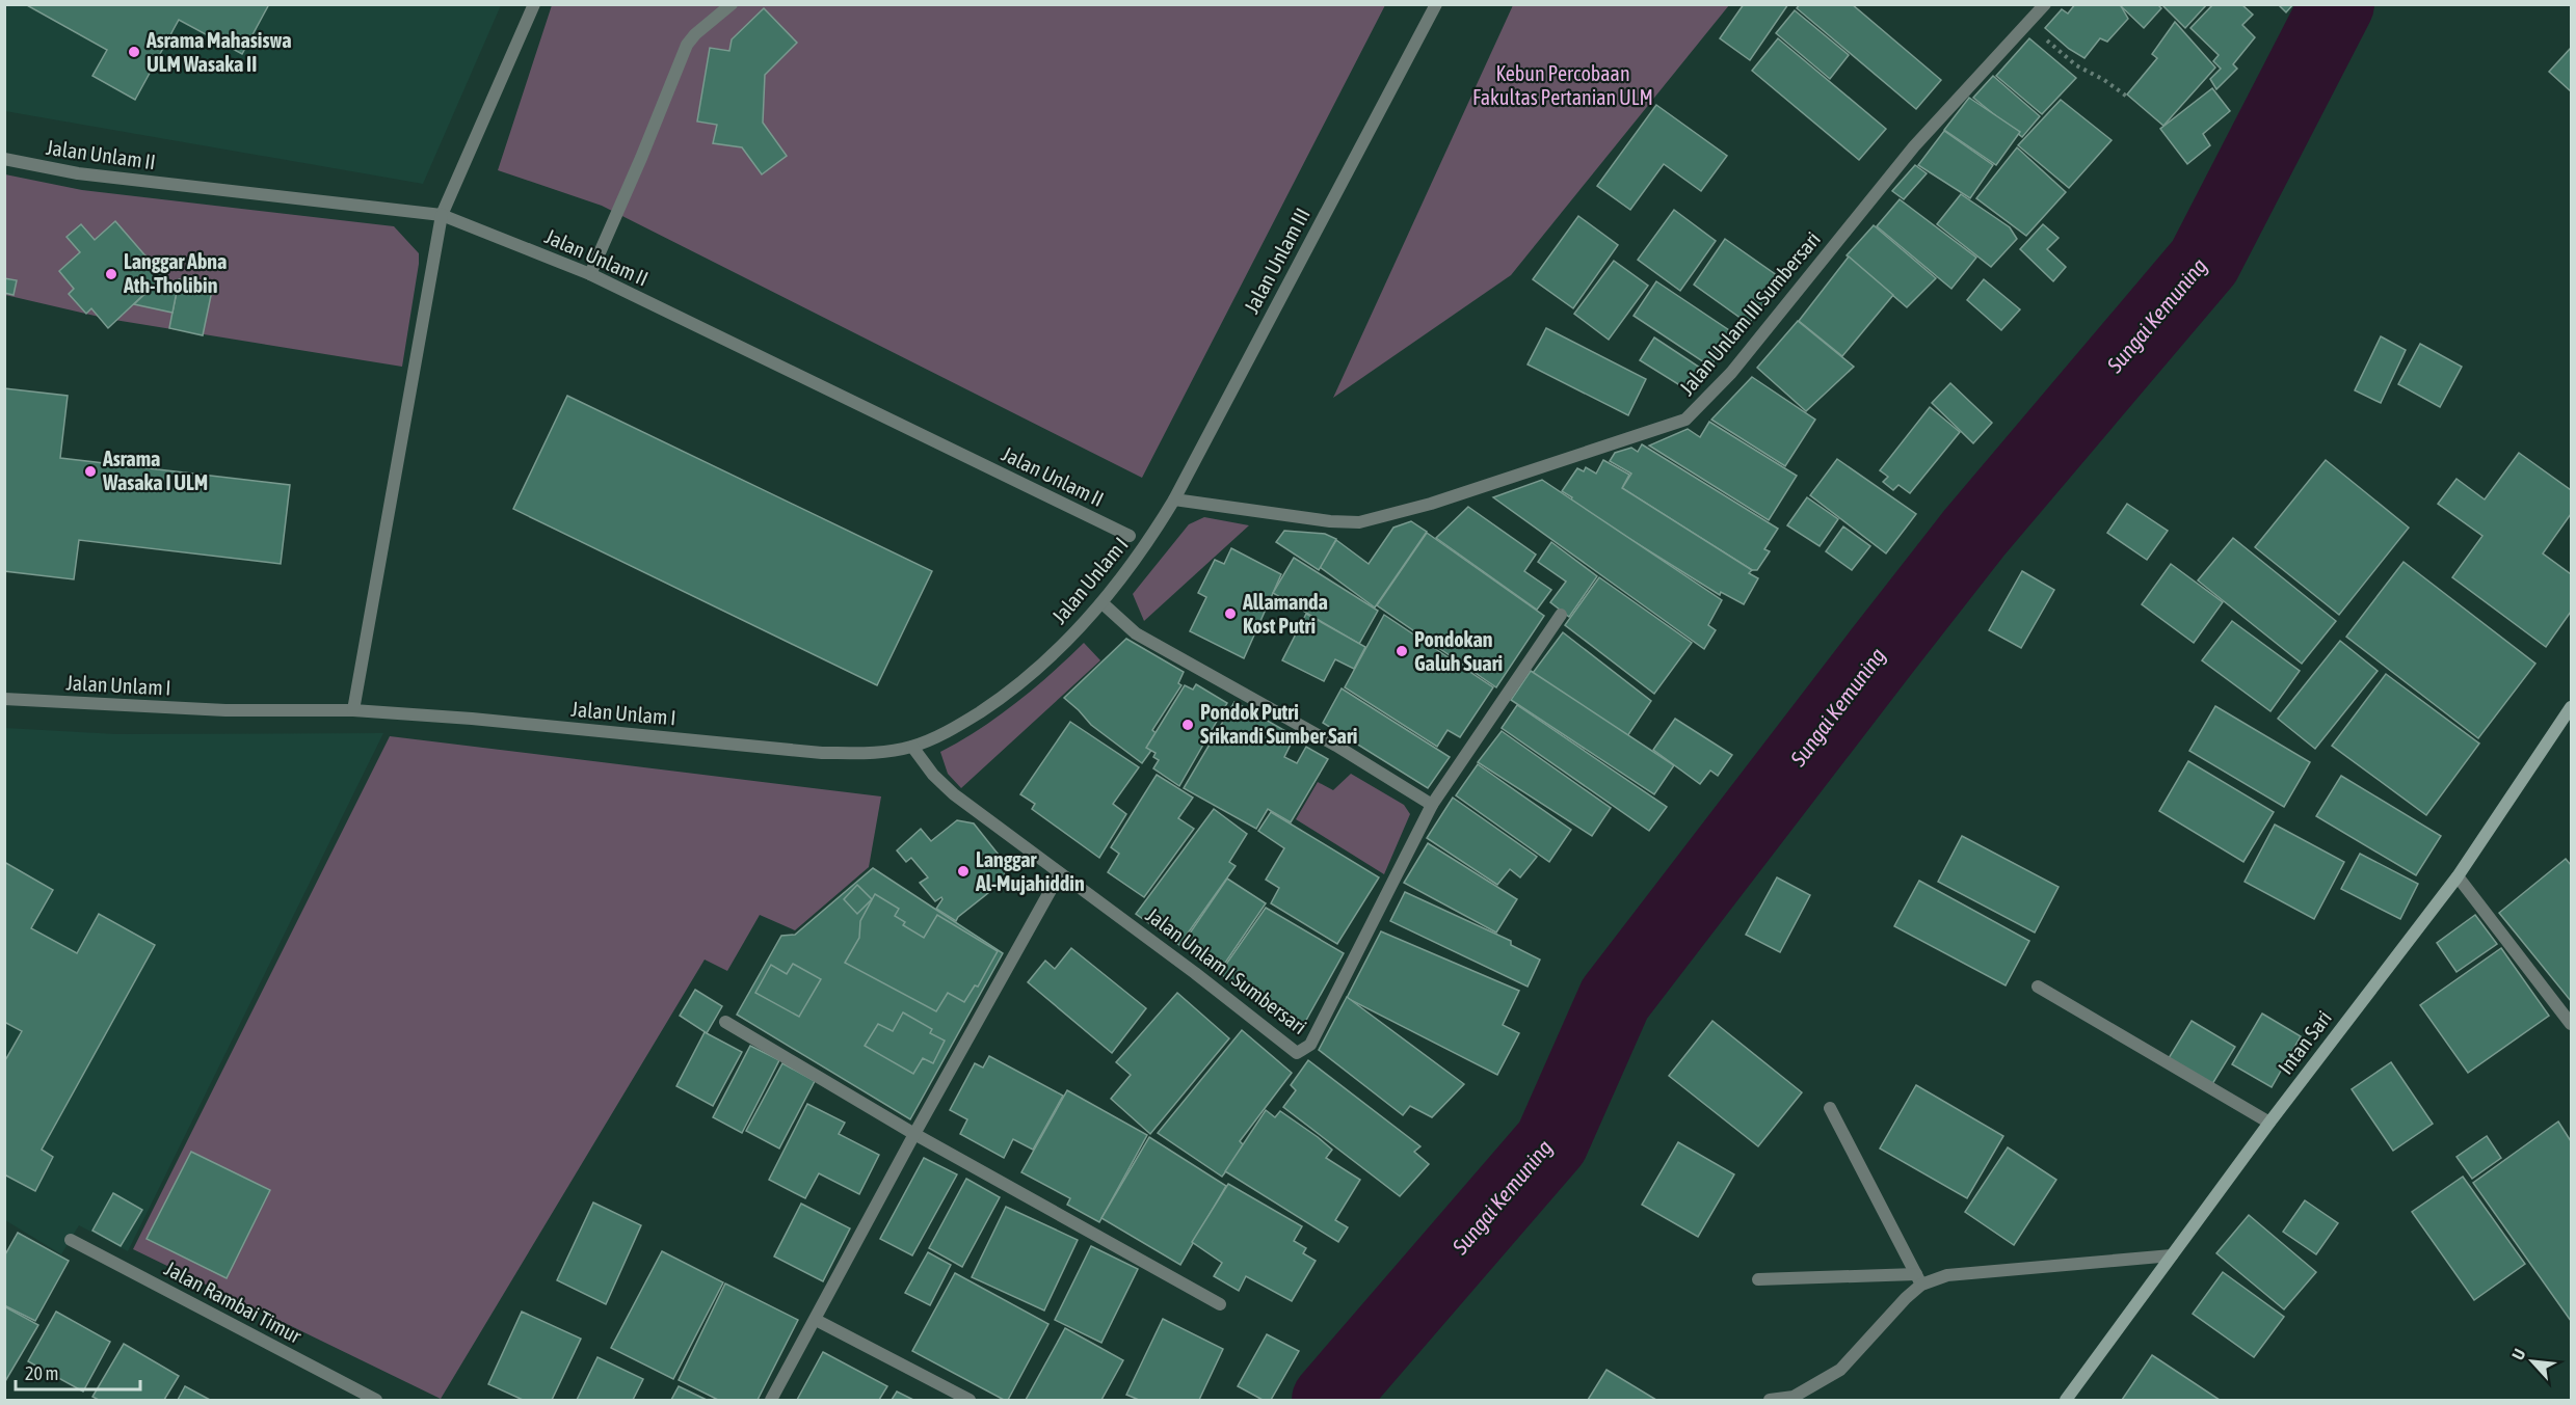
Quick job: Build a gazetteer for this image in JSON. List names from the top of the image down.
{
  "streets": {
    "street": [
      "Jalan Unlam II",
      "Jalan Unlam III",
      "Jalan Unlam III Sumbersari",
      "Jalan Unlam I",
      "Jalan Unlam I Sumbersari",
      "Intan Sari",
      "Jalan Rambai Timur"
    ]
  },
  "crossings": [
    ["Jalan Unlam III", "Jalan Unlam III Sumbersari"],
    ["Jalan Unlam III", "Jalan Unlam I"],
    ["Jalan Unlam I", "Jalan Unlam I Sumbersari"]
  ],
  "water": ["Sungai Kemuning"],
  "parks": ["Kebun Percobaan Fakultas Pertanian ULM"],
  "places": [
    "Asrama Mahasiswa ULM Wasaka II",
    "Langgar Abna Ath-Tholibin",
    "Asrama Wasaka I ULM",
    "Allamanda Kost Putri",
    "Pondokan Galuh Suari",
    "Pondok Putri Srikandi Sumber Sari",
    "Langgar Al-Mujahiddin"
  ],
  "scale_bar": "20 m",
  "north": "top left"
}
